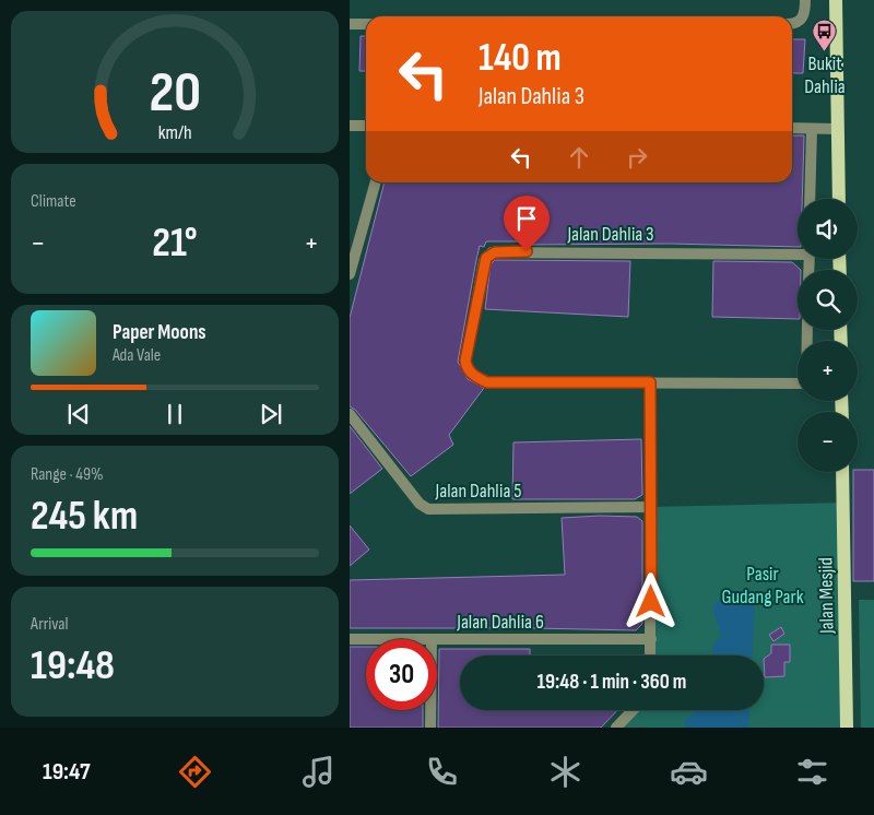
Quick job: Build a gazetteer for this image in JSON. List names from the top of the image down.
{
  "streets": {
    "main road": ["Jalan Mesjid"],
    "street": ["Jalan Dahlia 3", "Jalan Dahlia 5", "Jalan Dahlia 6"]
  },
  "parks": ["Pasir Gudang Park"],
  "places": {
    "bus stop": ["Bukit Dahlia"]
  },
  "page": {
    "turn": ["140 m", "Jalan Dahlia 3"],
    "tile": [
      "Climate",
      ["Range · 49%", "245 km"],
      ["Arrival", "19:48"]
    ],
    "map_buttons": ["+", "−"],
    "heat": ["−", "21°", "+"],
    "song": ["Paper Moons", "Ada Vale"],
    "limit": "30",
    "trip": "19:48 · 1 min · 360 m",
    "tabs": "19:47",
    "gauge": ["20", "km/h"]
  }
}
